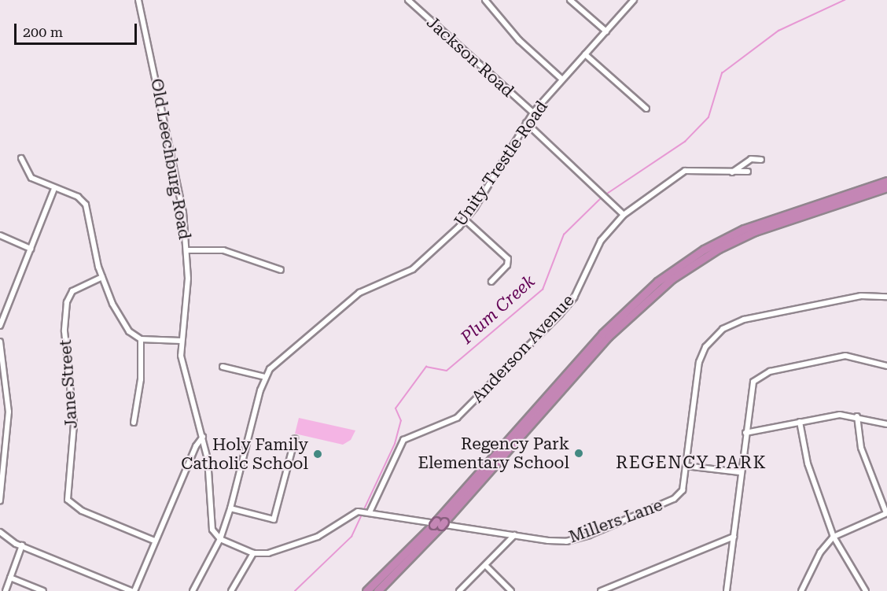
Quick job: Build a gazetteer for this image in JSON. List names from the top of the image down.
{
  "streets": {
    "street": [
      "Jackson Road",
      "Old Leechburg Road",
      "Unity Trestle Road",
      "Anderson Avenue",
      "Jane Street",
      "Millers Lane"
    ]
  },
  "crossings": [
    ["Jackson Road", "Unity Trestle Road"],
    ["Old Leechburg Road", "Unity Trestle Road"],
    ["Anderson Avenue", "Millers Lane"]
  ],
  "districts": ["REGENCY PARK"],
  "water": ["Plum Creek"],
  "places": ["Regency Park Elementary School", "Holy Family Catholic School"],
  "scale_bar": "200 m"
}
